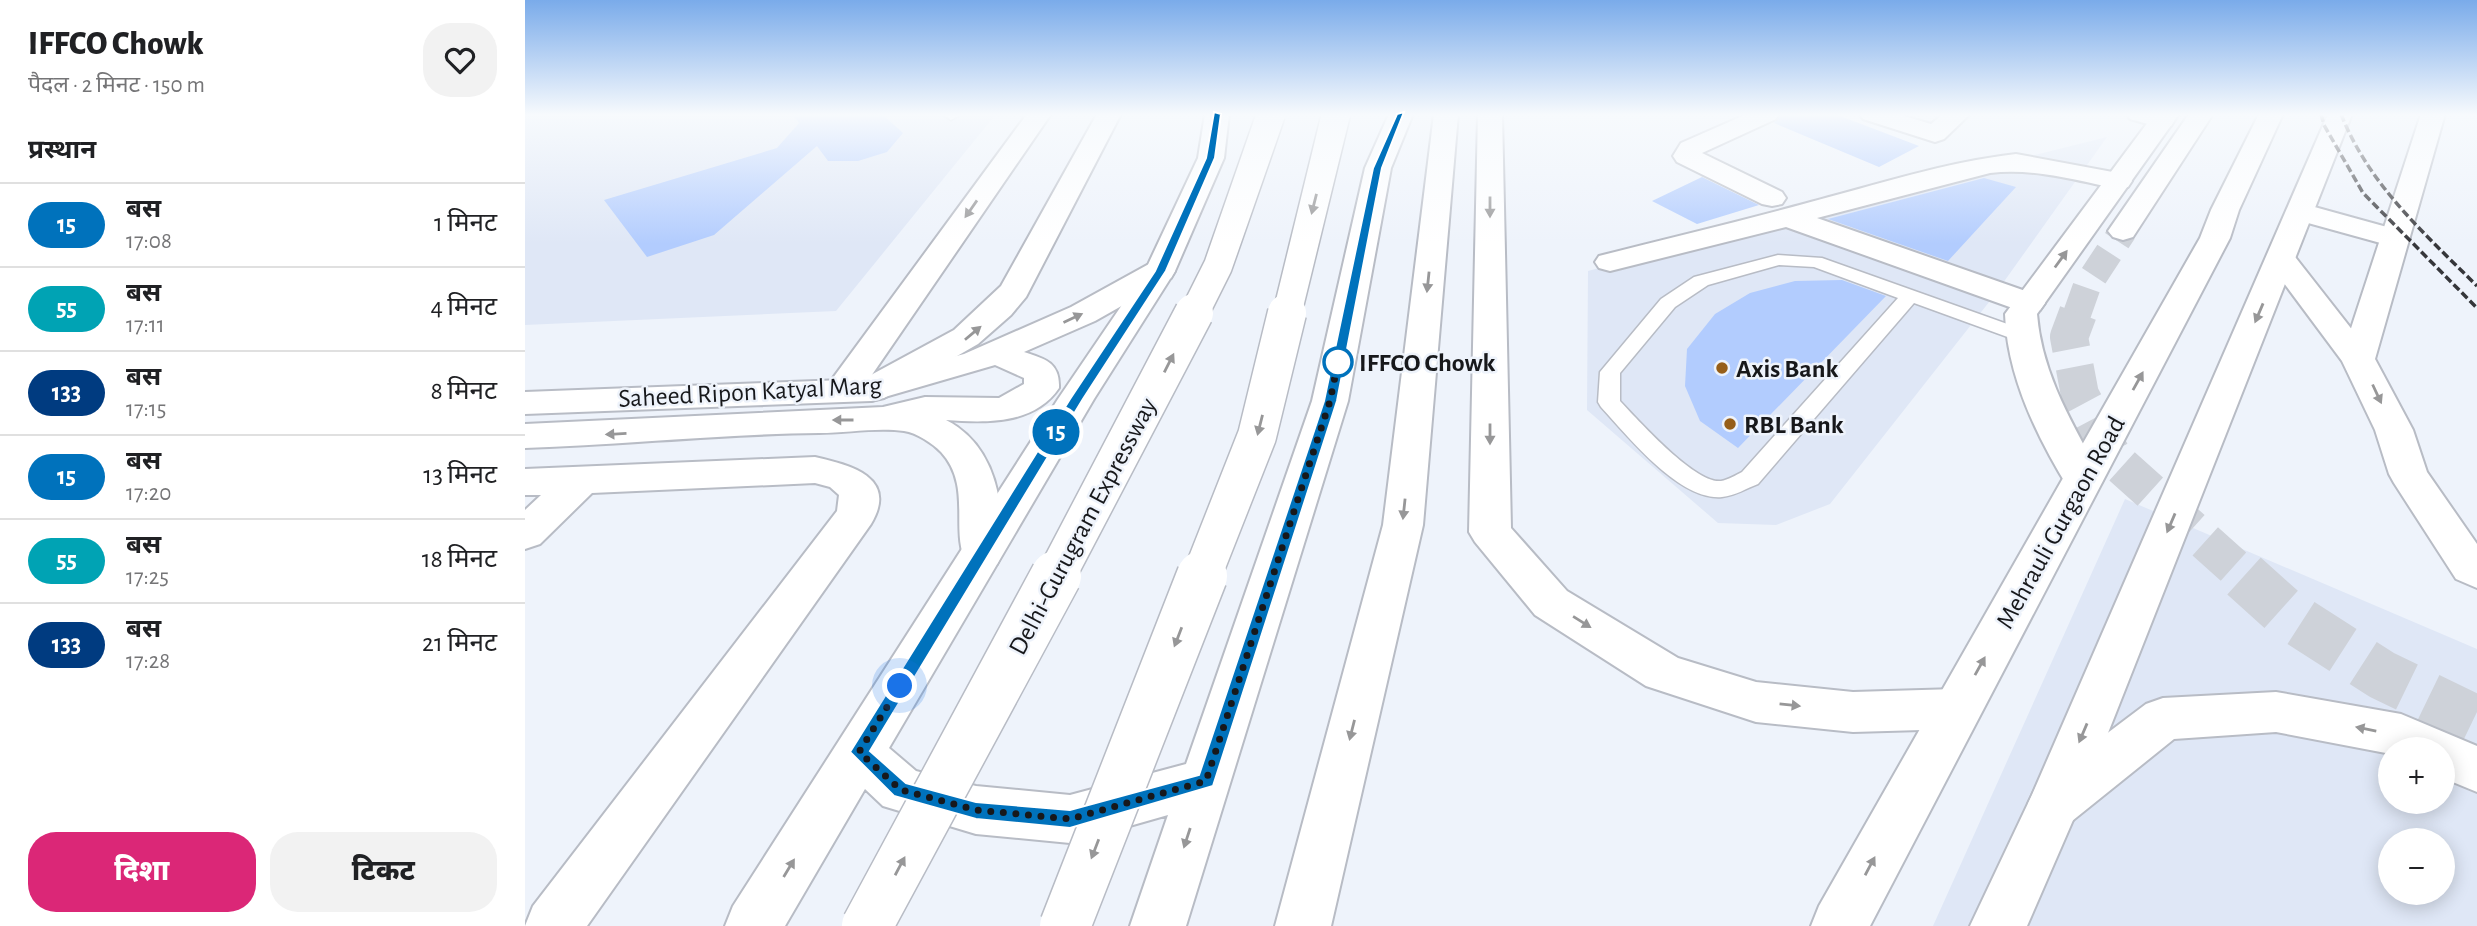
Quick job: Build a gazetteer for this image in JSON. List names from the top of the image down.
{
  "streets": {
    "main road": ["Saheed Ripon Katyal Marg", "Mehrauli Gurgaon Road", "Delhi-Gurugram Expressway"]
  },
  "places": ["IFFCO Chowk", "Axis Bank", "RBL Bank"],
  "lines": ["bus line 15"],
  "page": {
    "heading": [
      ["IFFCO Chowk", "पैदल · 2 मिनट · 150 m"],
      "प्रस्थान"
    ],
    "on_map": "15",
    "list": [
      {
        "mark": "15",
        "name": "बस",
        "note": "17:08",
        "value": "1 मिनट"
      },
      {
        "mark": "55",
        "name": "बस",
        "note": "17:11",
        "value": "4 मिनट"
      },
      {
        "mark": "133",
        "name": "बस",
        "note": "17:15",
        "value": "8 मिनट"
      },
      {
        "mark": "15",
        "name": "बस",
        "note": "17:20",
        "value": "13 मिनट"
      },
      {
        "mark": "55",
        "name": "बस",
        "note": "17:25",
        "value": "18 मिनट"
      },
      {
        "mark": "133",
        "name": "बस",
        "note": "17:28",
        "value": "21 मिनट"
      }
    ],
    "map_buttons": ["+", "−"],
    "buttons": ["दिशा", "टिकट"]
  }
}
